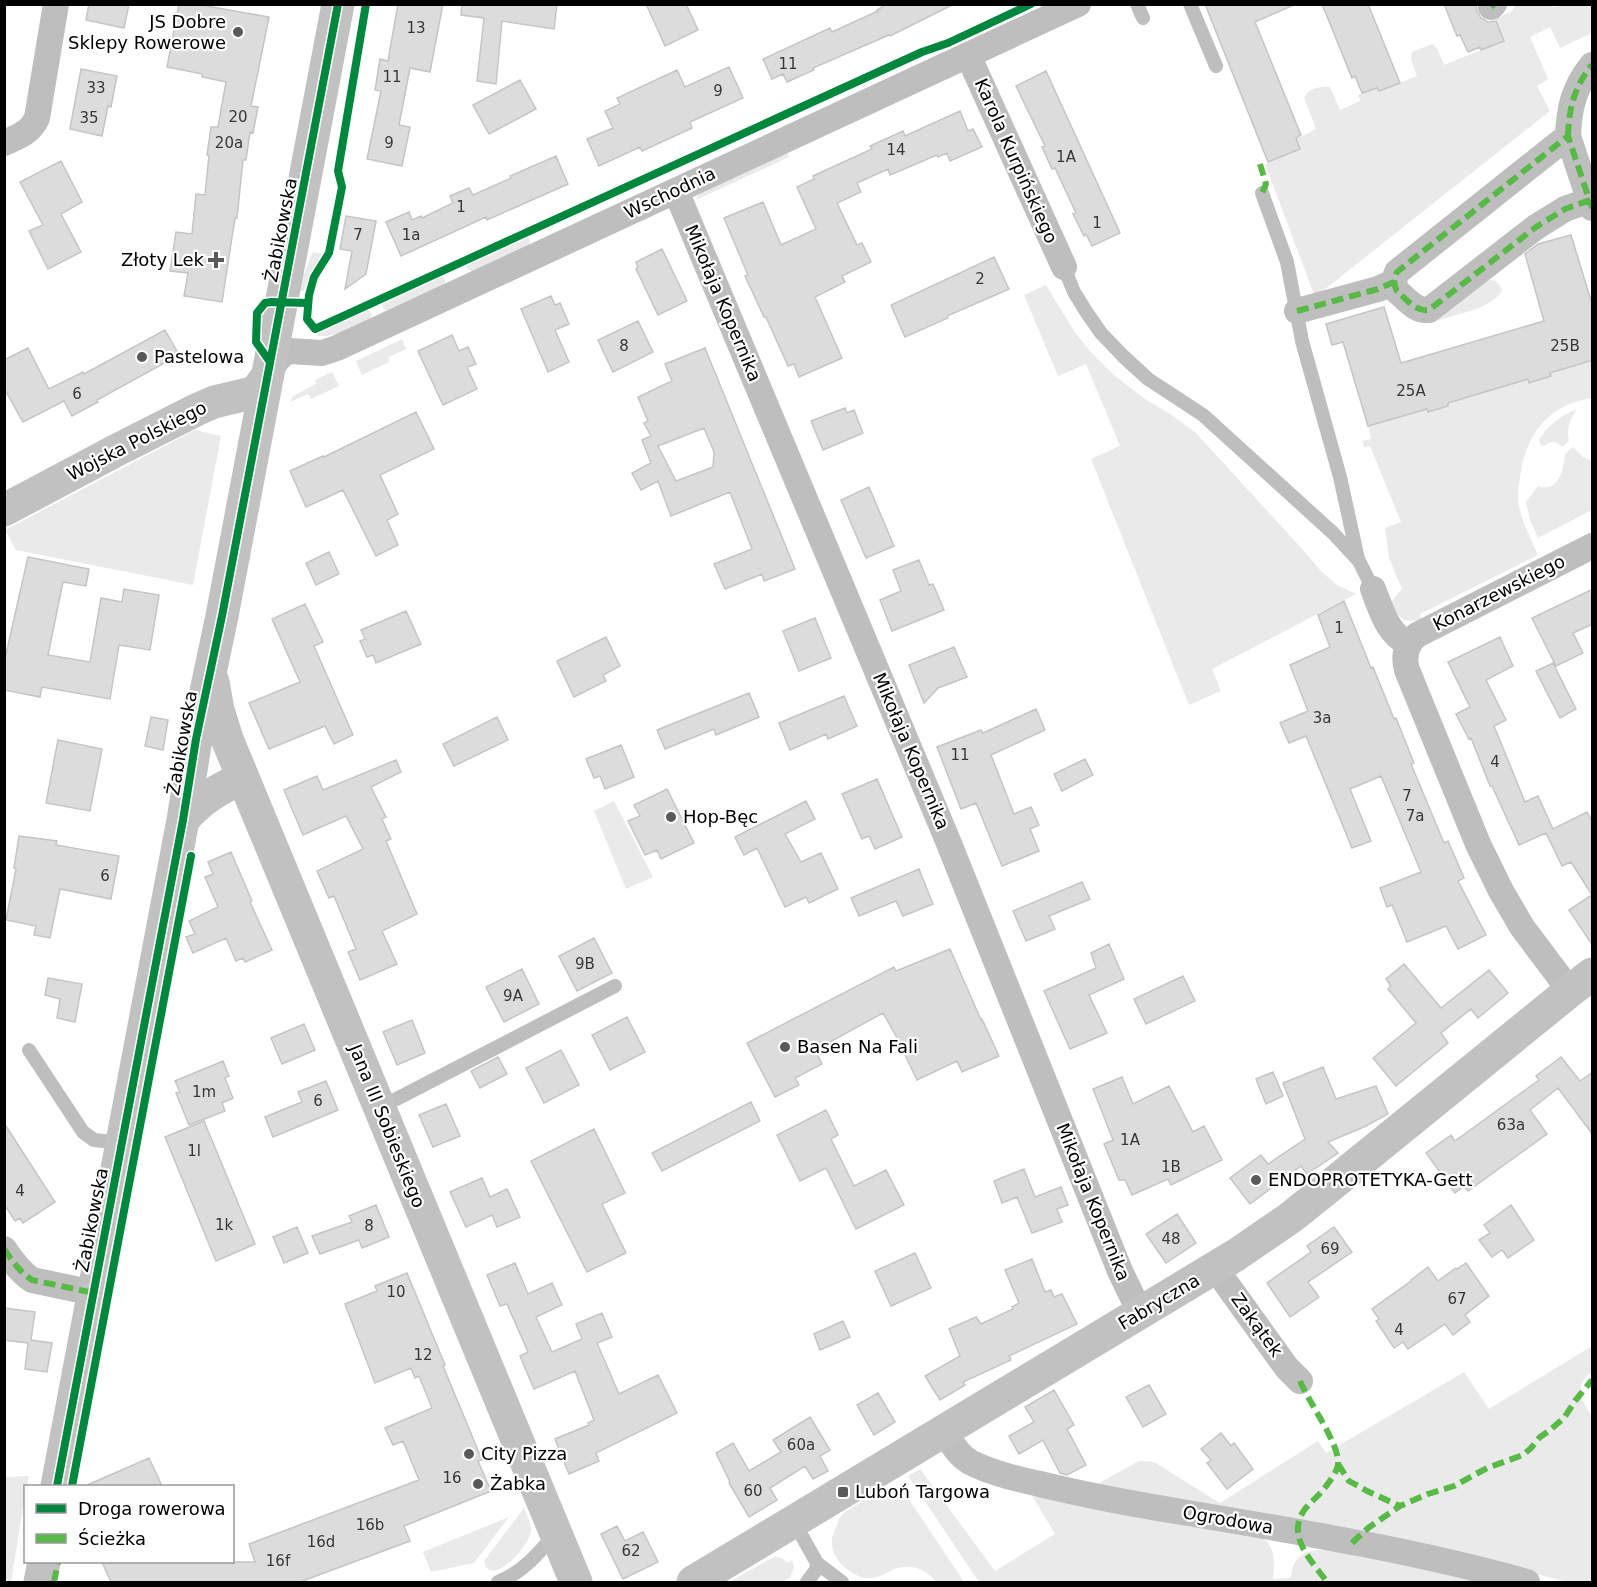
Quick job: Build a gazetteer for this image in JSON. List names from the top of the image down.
{
  "streets": {
    "street": [
      "Karola Kurpińskiego",
      "Wschodnia",
      "Żabikowska",
      "Mikołaja Kopernika",
      "Wojska Polskiego",
      "Konarzewskiego",
      "Jana III Sobieskiego",
      "Fabryczna",
      "Zakątek",
      "Ogrodowa"
    ]
  },
  "crossings": [
    ["Karola Kurpińskiego", "Wschodnia"],
    ["Wschodnia", "Żabikowska"],
    ["Wschodnia", "Mikołaja Kopernika"],
    ["Wschodnia", "Wojska Polskiego"],
    ["Żabikowska", "Wojska Polskiego"],
    ["Żabikowska", "Jana III Sobieskiego"],
    ["Mikołaja Kopernika", "Fabryczna"],
    ["Fabryczna", "Zakątek"],
    ["Fabryczna", "Ogrodowa"]
  ],
  "places": {
    "other": [
      "JS Dobre Sklepy Rowerowe",
      "Pastelowa",
      "Hop-Bęc",
      "Basen Na Fali",
      "ENDOPROTETYKA-Gett",
      "City Pizza",
      "Żabka"
    ],
    "health": ["Złoty Lek"],
    "transit": ["Luboń Targowa"]
  },
  "house_numbers": [
    "13",
    "11",
    "11",
    "33",
    "9",
    "20",
    "35",
    "20a",
    "9",
    "14",
    "1A",
    "1",
    "1",
    "7",
    "1a",
    "2",
    "8",
    "25B",
    "25A",
    "6",
    "1",
    "3a",
    "11",
    "4",
    "7",
    "7a",
    "6",
    "9B",
    "9A",
    "1m",
    "6",
    "63a",
    "1A",
    "1l",
    "1B",
    "4",
    "1k",
    "8",
    "48",
    "69",
    "10",
    "67",
    "4",
    "12",
    "60a",
    "16",
    "60",
    "16b",
    "16d",
    "62",
    "16f"
  ],
  "legend": ["Droga rowerowa", "Ścieżka"]
}
